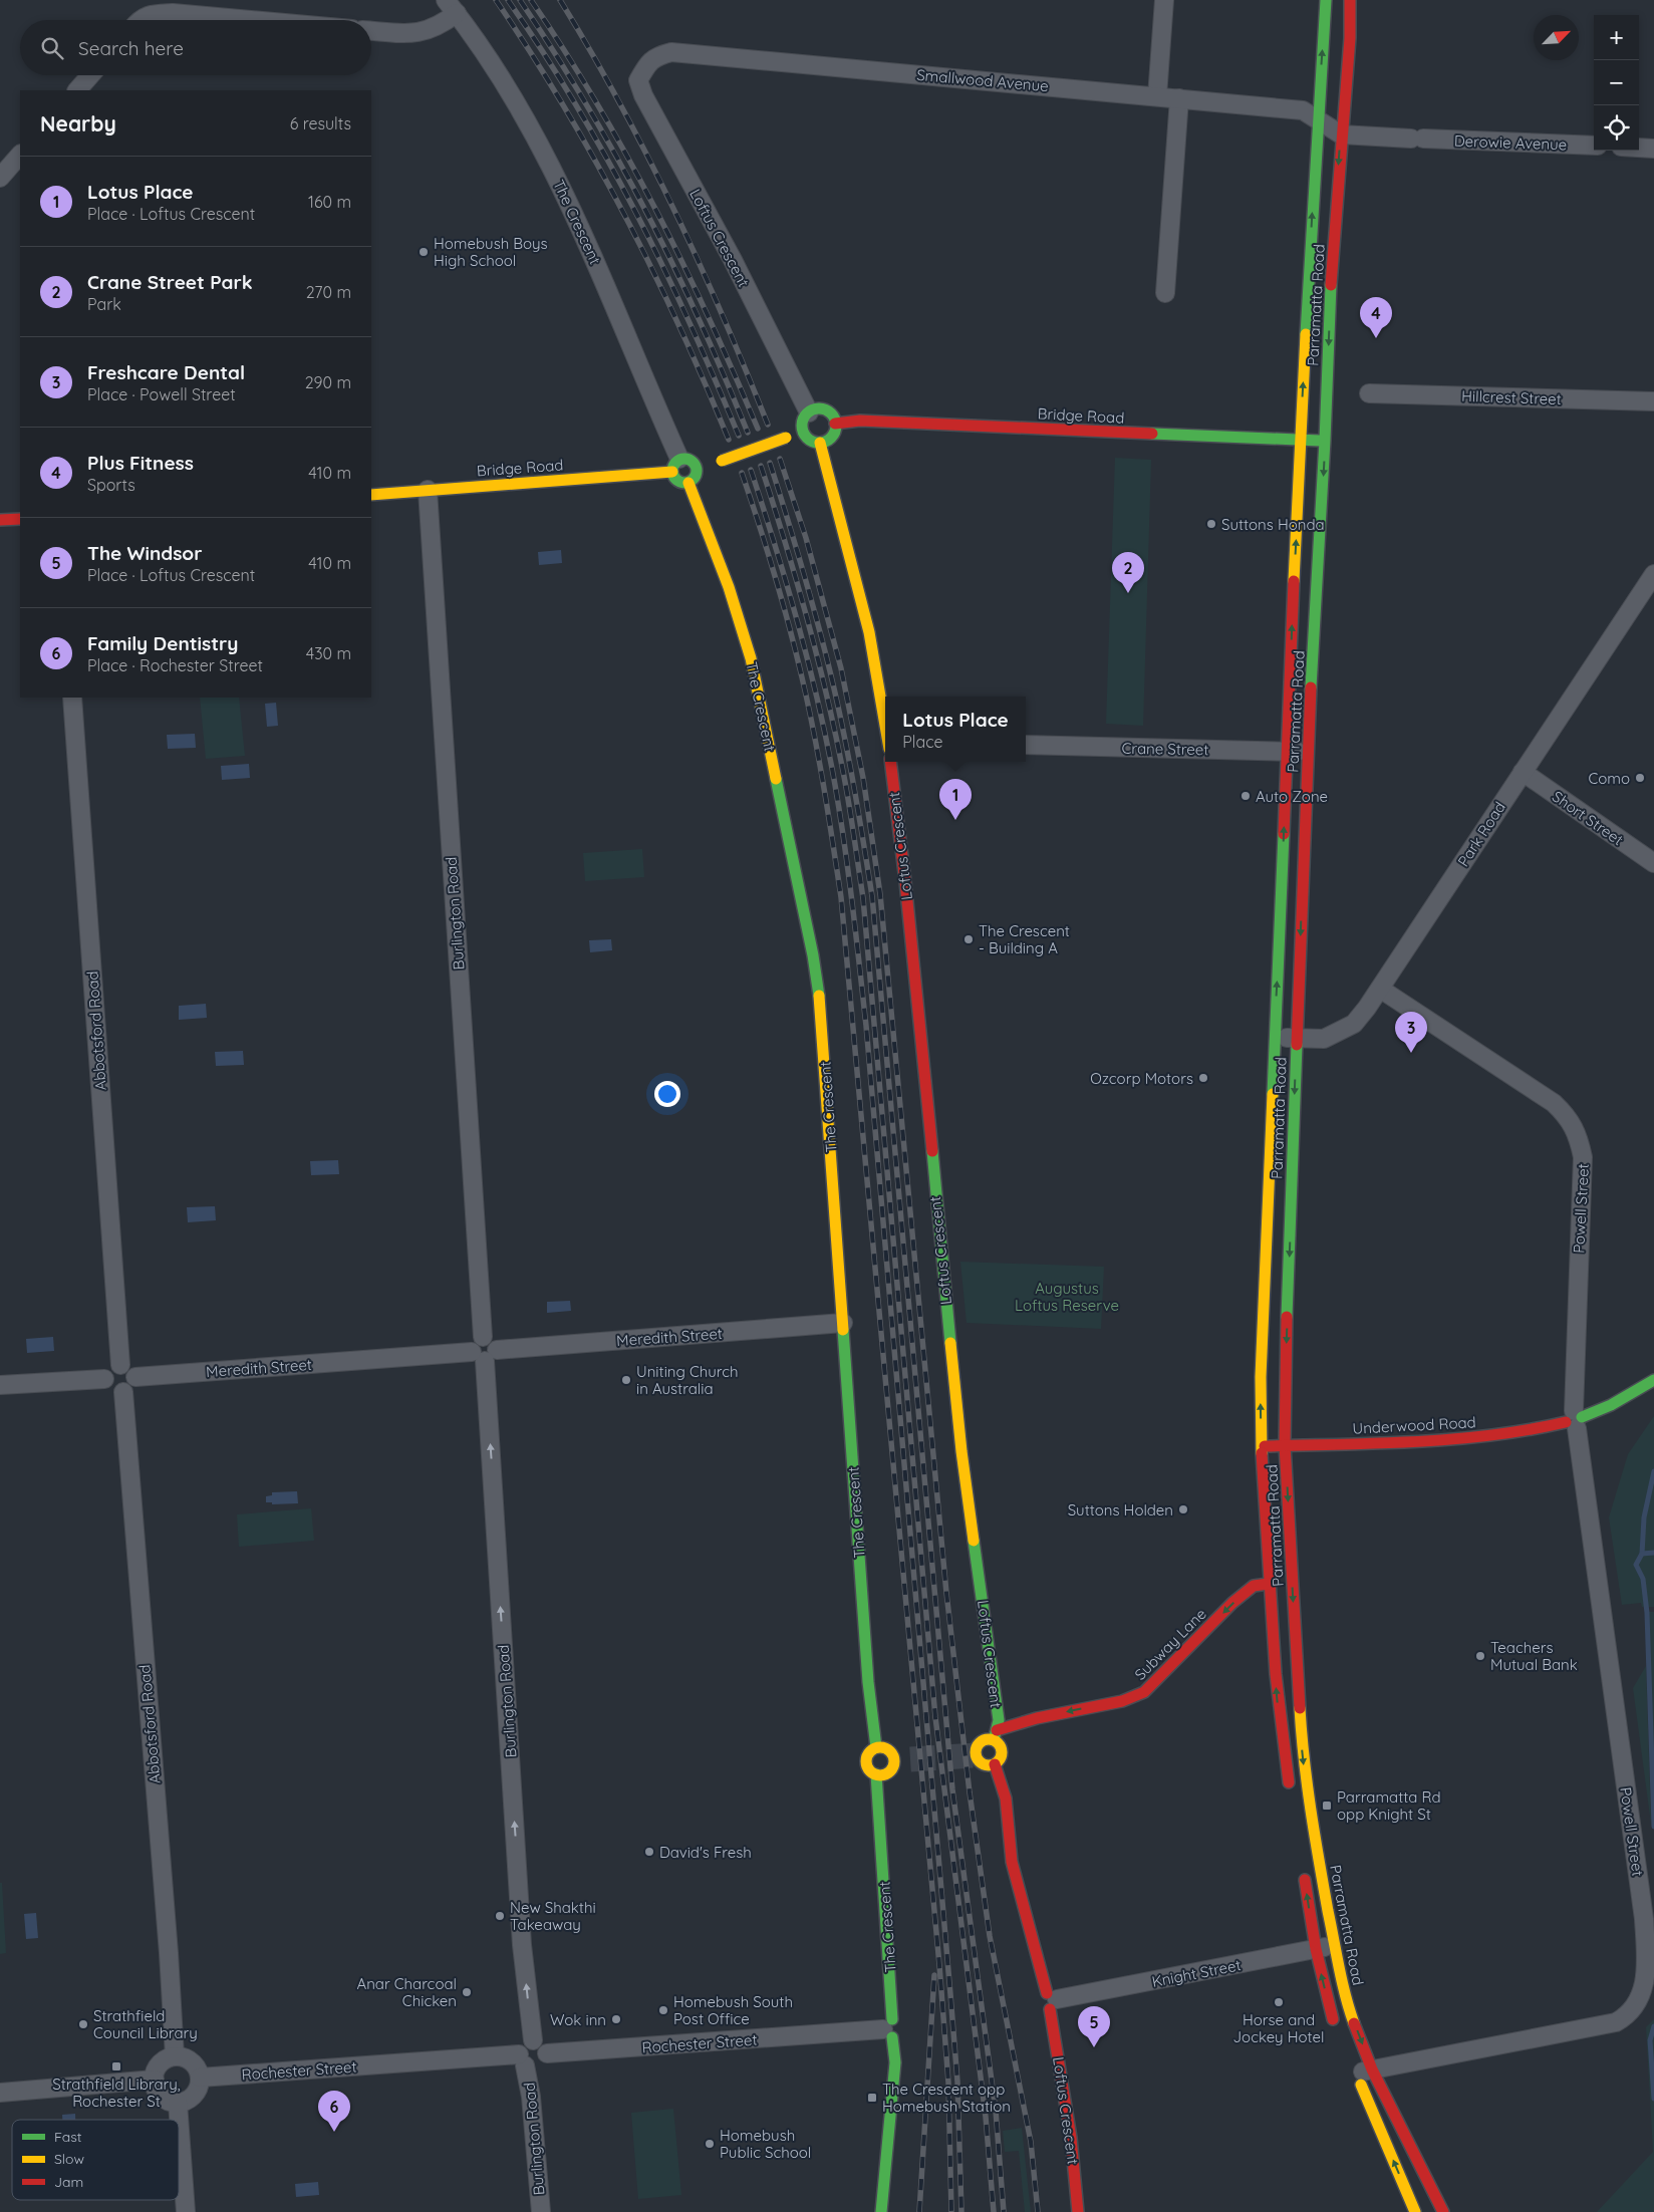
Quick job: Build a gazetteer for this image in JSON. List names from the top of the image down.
{
  "streets": {
    "main road": [
      "The Crescent",
      "Loftus Crescent",
      "Parramatta Road",
      "Bridge Road",
      "Underwood Road",
      "Subway Lane"
    ],
    "street": [
      "Smallwood Avenue",
      "Derowie Avenue",
      "Hillcrest Street",
      "Crane Street",
      "Short Street",
      "Park Road",
      "Burlington Road",
      "Abbotsford Road",
      "Powell Street",
      "Meredith Street",
      "Knight Street",
      "Rochester Street"
    ]
  },
  "crossings": [
    ["Smallwood Avenue", "Derowie Avenue"],
    ["Smallwood Avenue", "Loftus Crescent"],
    ["Smallwood Avenue", "Parramatta Road"],
    ["Derowie Avenue", "Parramatta Road"],
    ["The Crescent", "Bridge Road"],
    ["The Crescent", "Meredith Street"],
    ["The Crescent", "Rochester Street"],
    ["Loftus Crescent", "Bridge Road"],
    ["Loftus Crescent", "Subway Lane"],
    ["Loftus Crescent", "Knight Street"],
    ["Parramatta Road", "Bridge Road"],
    ["Parramatta Road", "Crane Street"],
    ["Parramatta Road", "Park Road"],
    ["Parramatta Road", "Powell Street"],
    ["Parramatta Road", "Underwood Road"],
    ["Parramatta Road", "Subway Lane"],
    ["Parramatta Road", "Knight Street"],
    ["Bridge Road", "Burlington Road"],
    ["Short Street", "Park Road"],
    ["Park Road", "Powell Street"],
    ["Burlington Road", "Meredith Street"],
    ["Burlington Road", "Rochester Street"],
    ["Abbotsford Road", "Meredith Street"],
    ["Abbotsford Road", "Rochester Street"],
    ["Powell Street", "Underwood Road"]
  ],
  "one_way": ["Burlington Road", "Subway Lane"],
  "parks": ["Augustus Loftus Reserve"],
  "places": {
    "other": [
      "Homebush Boys High School",
      "Suttons Honda",
      "Como",
      "Auto Zone",
      "The Crescent - Building A",
      "Ozcorp Motors",
      "Uniting Church in Australia",
      "Suttons Holden",
      "Teachers Mutual Bank",
      "David's Fresh",
      "New Shakthi Takeaway",
      "Anar Charcoal Chicken",
      "Horse and Jockey Hotel",
      "Homebush South Post Office",
      "Wok inn",
      "Strathfield Council Library",
      "Homebush Public School"
    ],
    "transit": ["Parramatta Rd opp Knight St", "Strathfield Library, Rochester St", "The Crescent opp Homebush Station"]
  },
  "legend": ["Fast", "Slow", "Jam"],
  "north": "top right",
  "page": {
    "map_buttons": ["+", "−"],
    "search": "Search here",
    "heading": ["Nearby", "6 results"],
    "list": [
      {
        "mark": "1",
        "name": "Lotus Place",
        "note": "Place · Loftus Crescent",
        "value": "160 m"
      },
      {
        "mark": "2",
        "name": "Crane Street Park",
        "note": "Park",
        "value": "270 m"
      },
      {
        "mark": "3",
        "name": "Freshcare Dental",
        "note": "Place · Powell Street",
        "value": "290 m"
      },
      {
        "mark": "4",
        "name": "Plus Fitness",
        "note": "Sports",
        "value": "410 m"
      },
      {
        "mark": "5",
        "name": "The Windsor",
        "note": "Place · Loftus Crescent",
        "value": "410 m"
      },
      {
        "mark": "6",
        "name": "Family Dentistry",
        "note": "Place · Rochester Street",
        "value": "430 m"
      }
    ],
    "pins": [
      "4",
      "2",
      "1",
      "3",
      "5",
      "6"
    ],
    "popup": ["Lotus Place", "Place"]
  }
}
